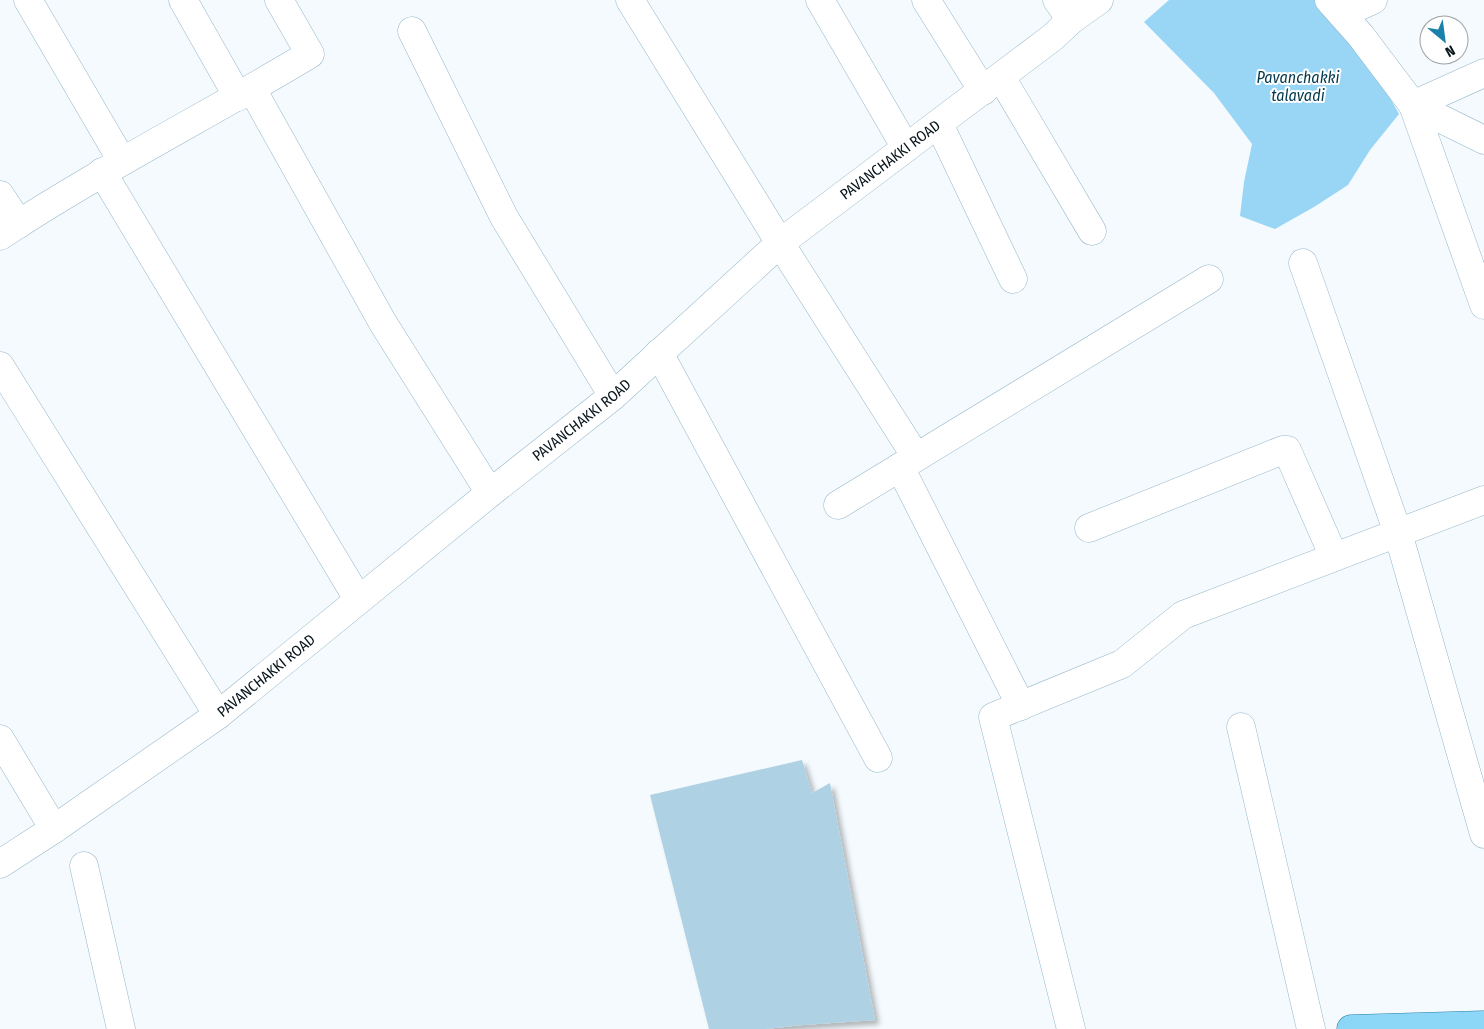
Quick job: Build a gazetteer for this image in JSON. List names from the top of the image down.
{
  "streets": {
    "street": ["PAVANCHAKKI ROAD"]
  },
  "water": ["Pavanchakki talavadi"],
  "north": "bottom right"
}
